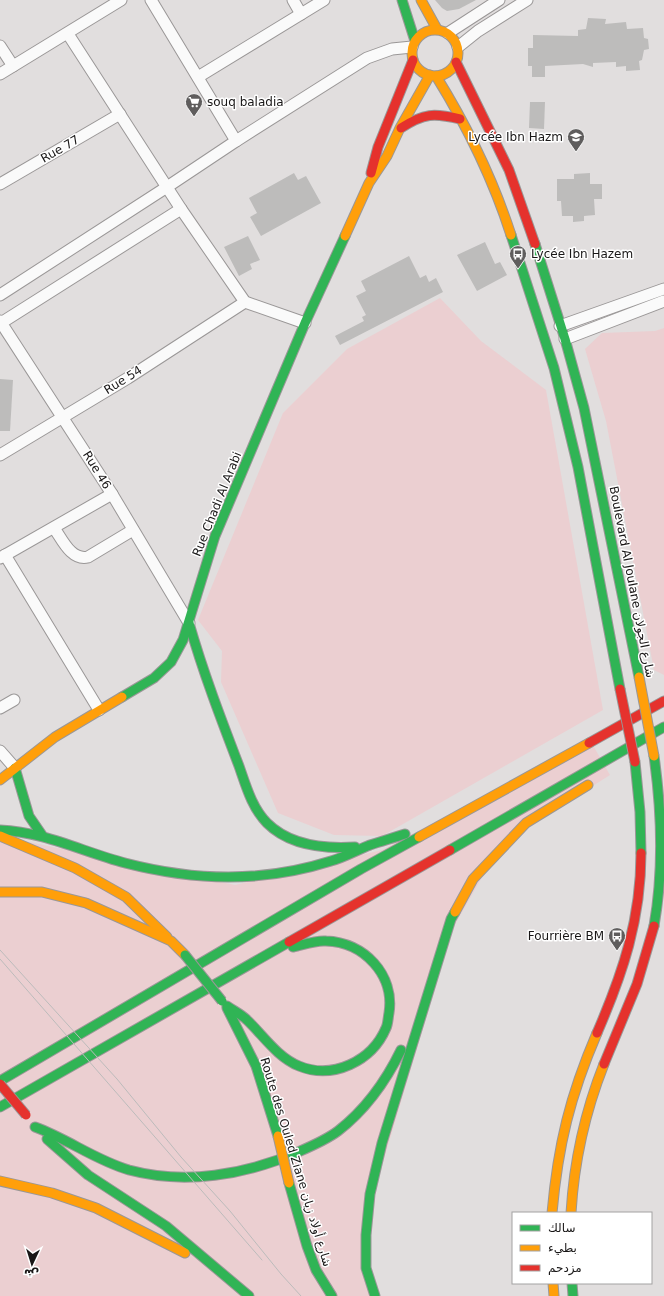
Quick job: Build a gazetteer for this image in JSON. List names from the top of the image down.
{
  "streets": {
    "main road": ["Rue Chadi Al Arabi", "Boulevard Al Joulane شارع الجولان", "Route des Ouled Ziane شارع أولاد زيان"],
    "street": ["Rue 77", "Rue 54", "Rue 46"]
  },
  "crossings": [
    ["Rue 54", "Rue 46"],
    ["Rue 46", "Rue Chadi Al Arabi"],
    ["Rue Chadi Al Arabi", "Boulevard Al Joulane شارع الجولان"]
  ],
  "places": {
    "supermarket": ["souq baladia"],
    "school or university": ["Lycée Ibn Hazm"],
    "bus stop": ["Lycée Ibn Hazem", "Fourrière BM"]
  },
  "legend": ["سالك", "بطيء", "مزدحم"],
  "north": "bottom"
}
